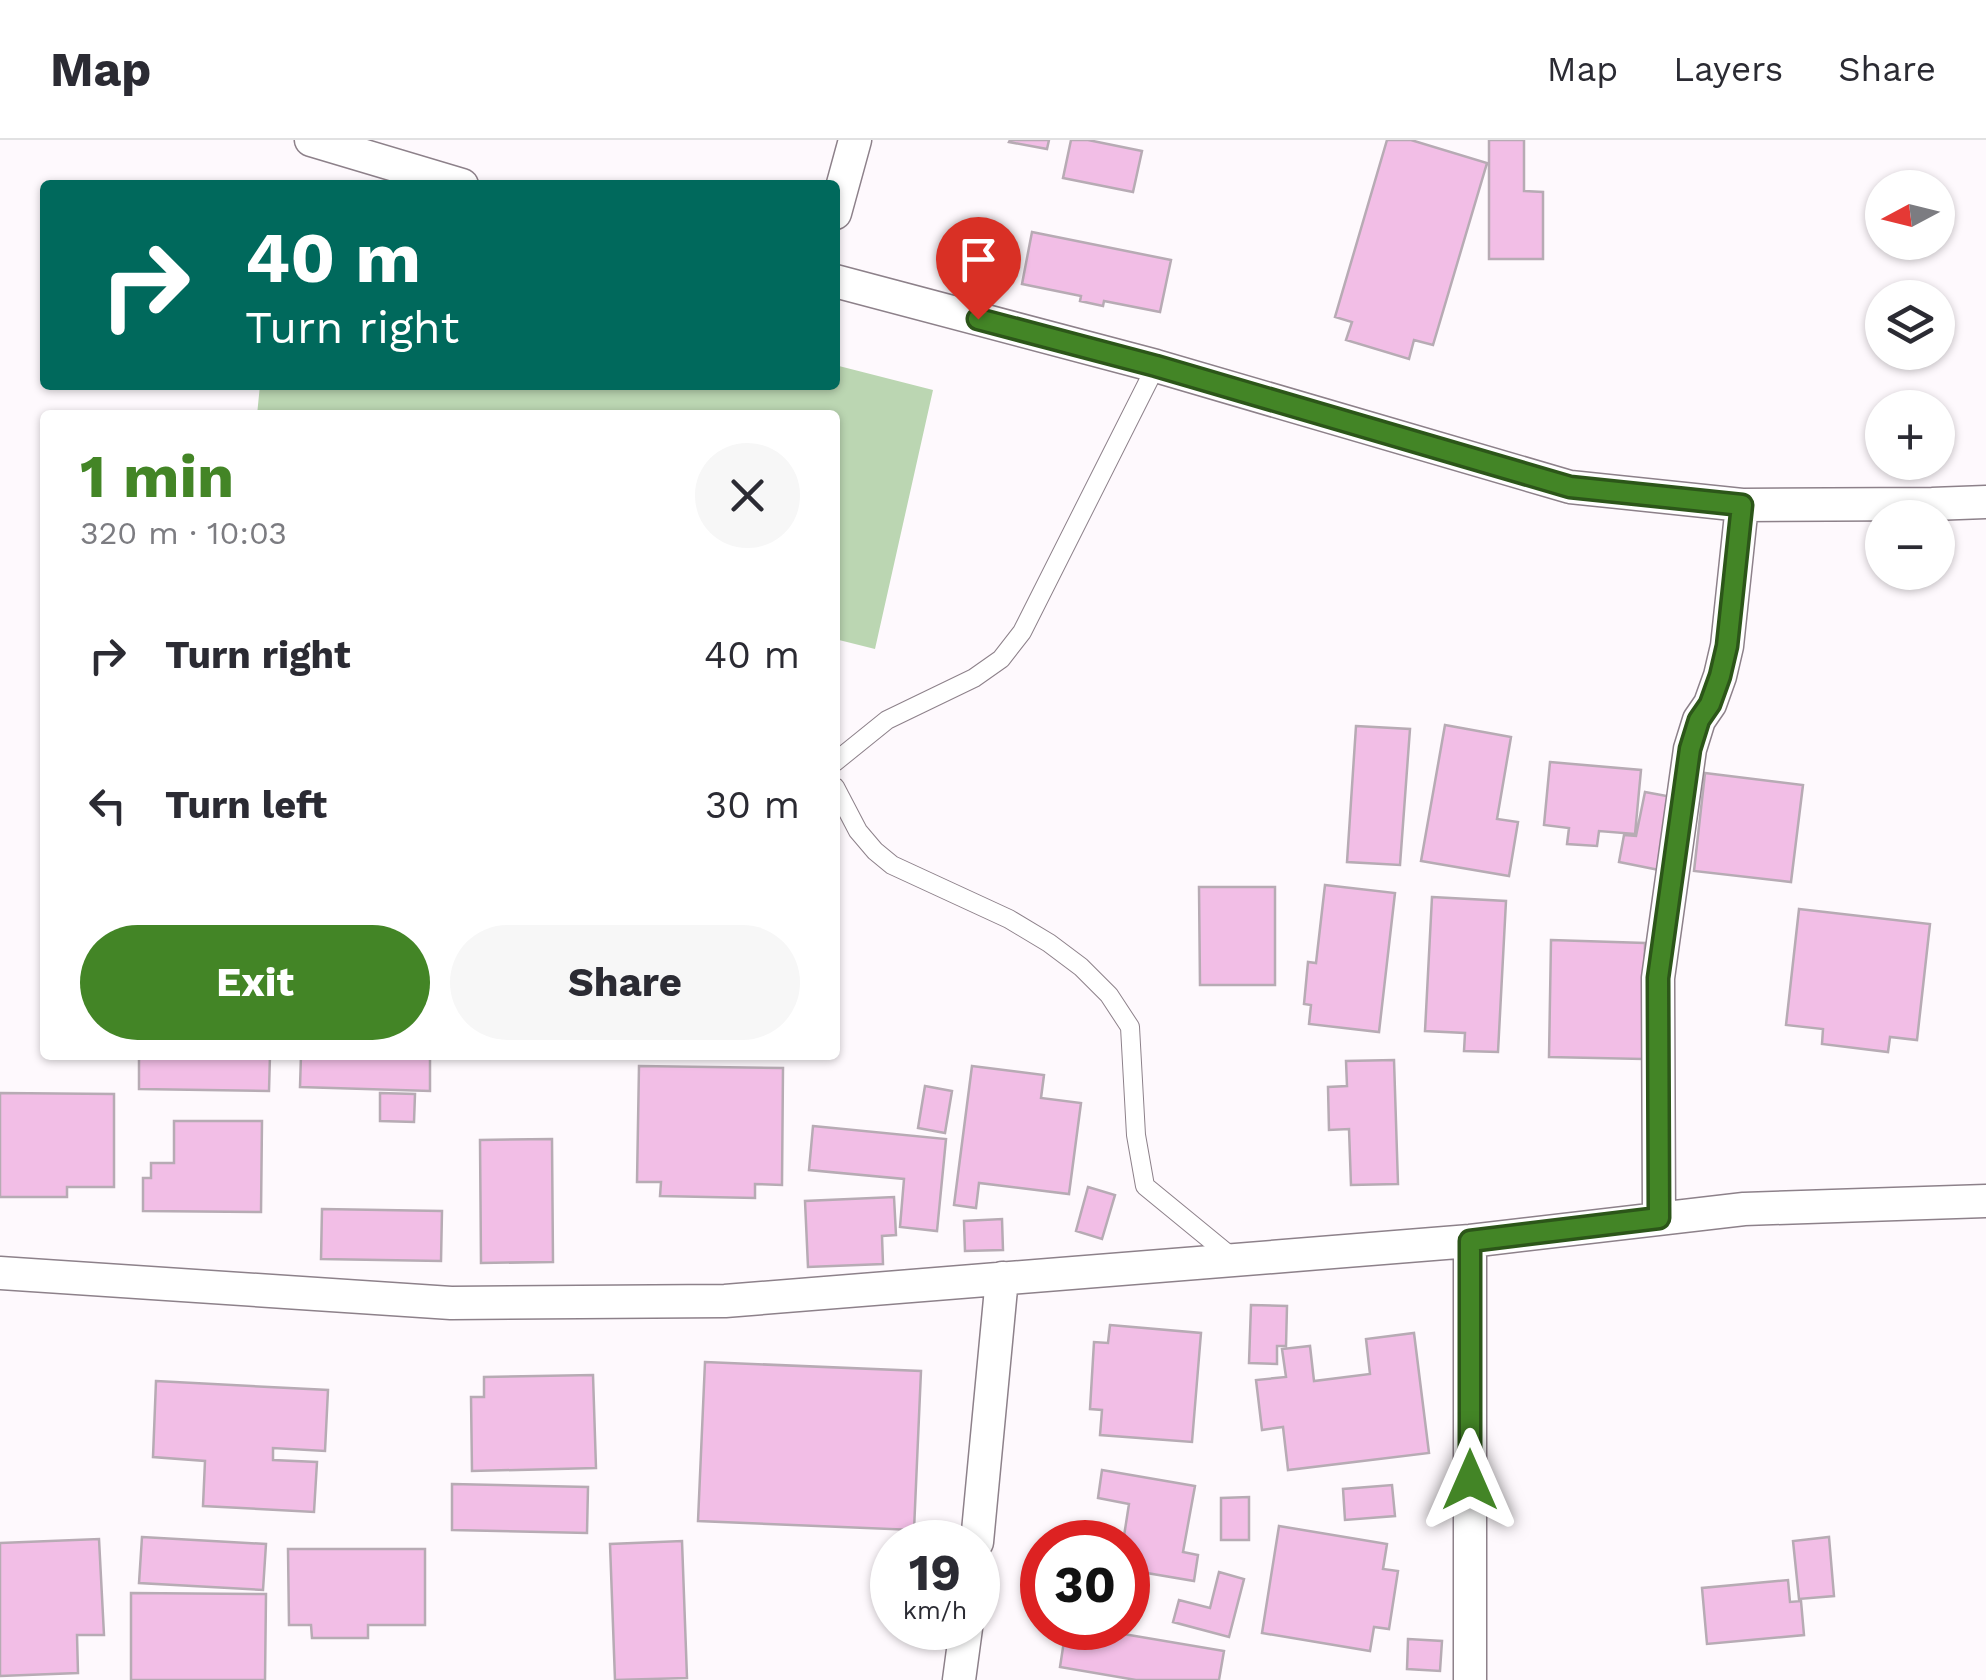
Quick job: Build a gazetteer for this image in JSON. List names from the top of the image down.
{
  "north": "left",
  "page": {
    "header": "Map",
    "nav": ["Map", "Layers", "Share"],
    "map_buttons": ["+", "−"],
    "turn": ["40 m", "Turn right"],
    "heading": ["1 min", "320 m · 10:03"],
    "list": [
      {
        "name": "Turn right",
        "value": "40 m"
      },
      {
        "name": "Turn left",
        "value": "30 m"
      }
    ],
    "buttons": ["Exit", "Share"],
    "speed": "19 km/h",
    "limit": "30"
  }
}
